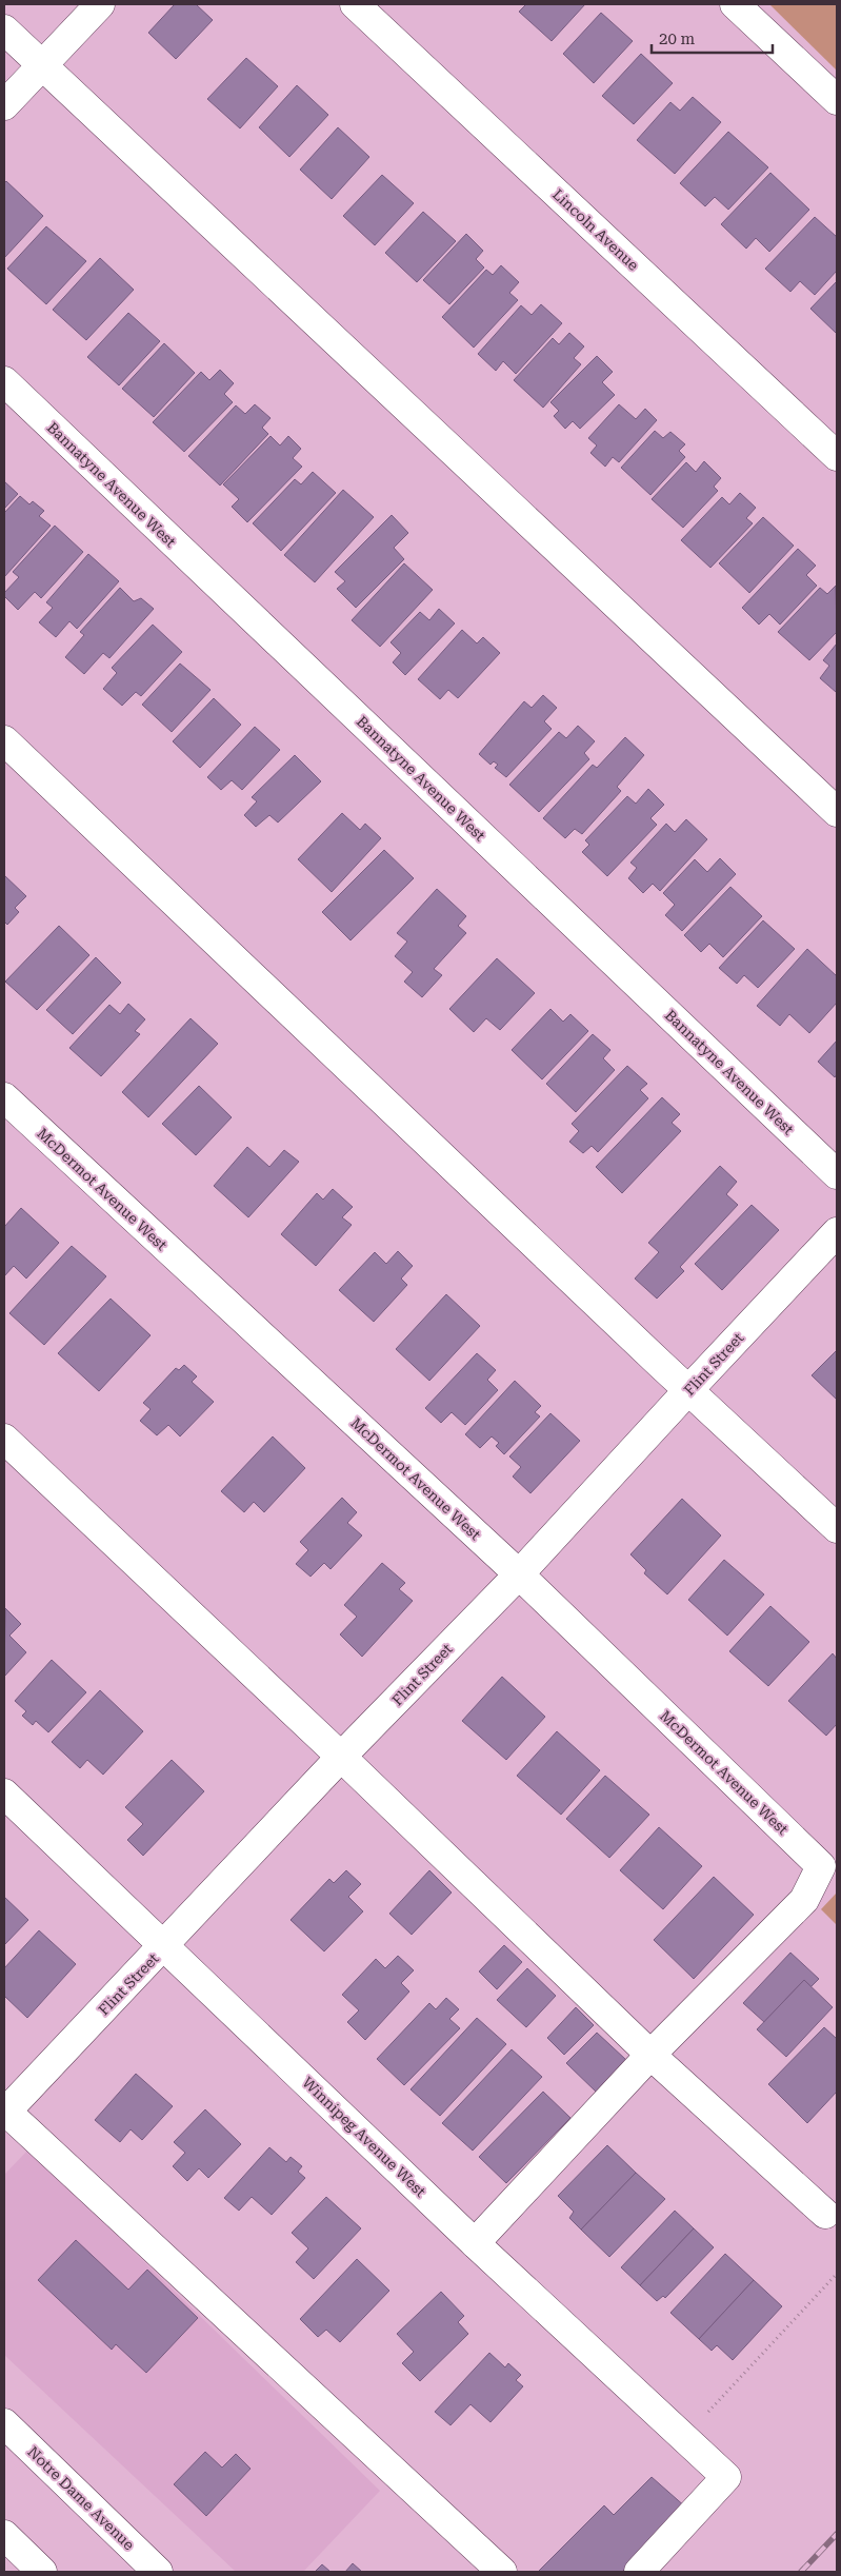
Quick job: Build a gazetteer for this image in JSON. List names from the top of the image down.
{
  "streets": {
    "street": [
      "Lincoln Avenue",
      "Bannatyne Avenue West",
      "McDermot Avenue West",
      "Flint Street",
      "Winnipeg Avenue West",
      "Notre Dame Avenue"
    ]
  },
  "crossings": [
    ["McDermot Avenue West", "Flint Street"],
    ["Flint Street", "Winnipeg Avenue West"]
  ],
  "scale_bar": "20 m"
}
